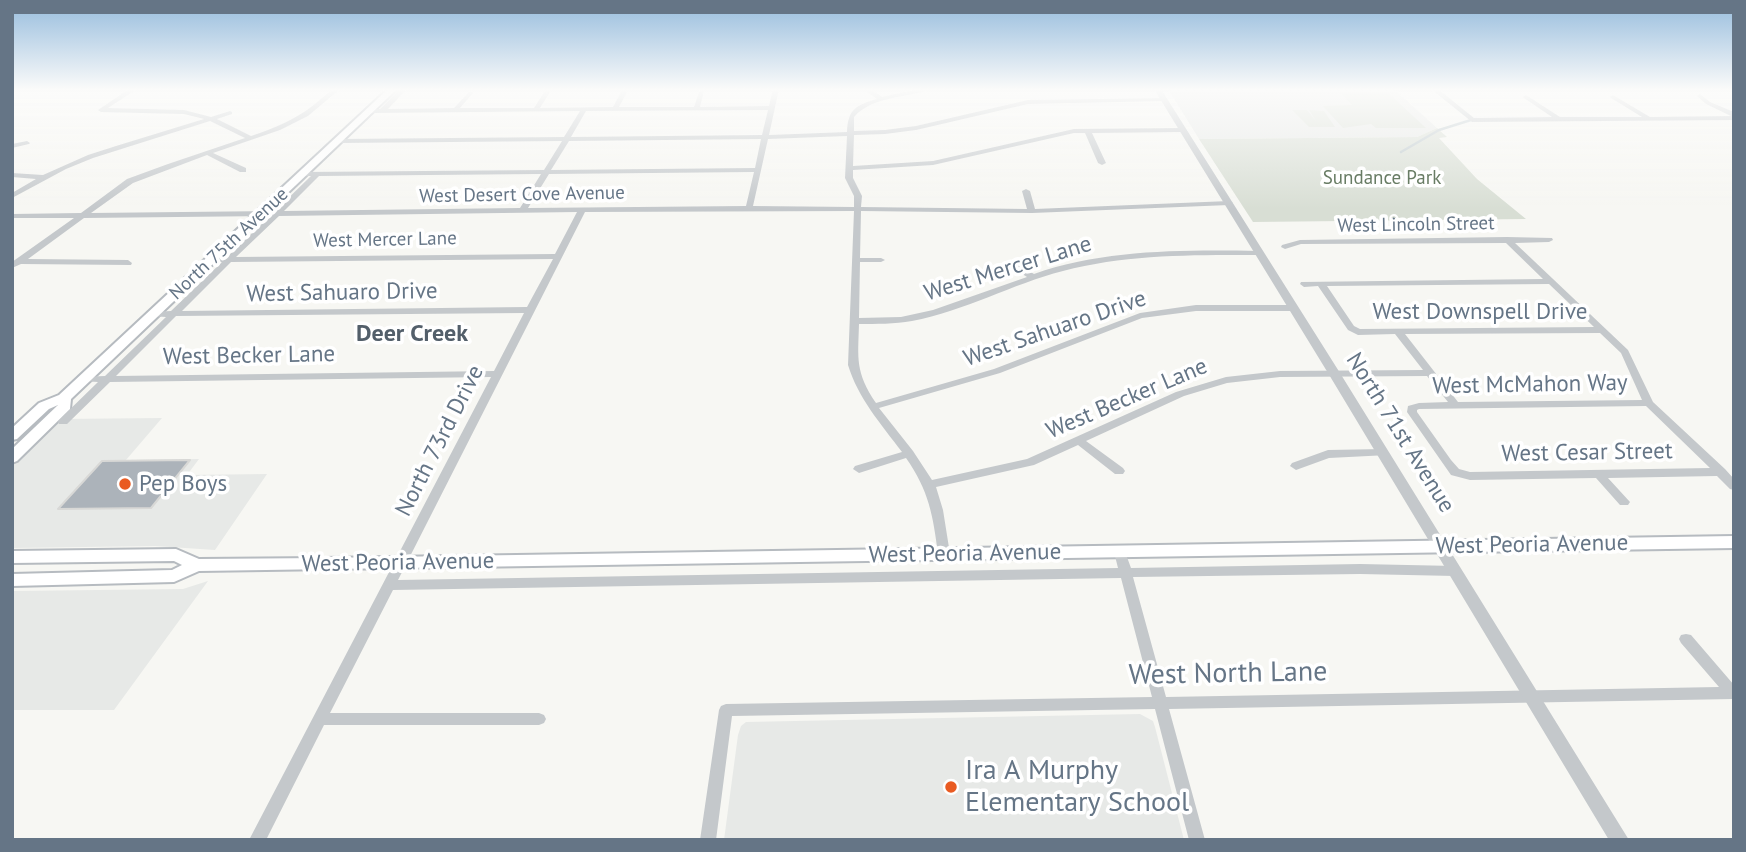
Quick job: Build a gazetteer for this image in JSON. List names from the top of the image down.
{
  "streets": {
    "main road": ["North 75th Avenue", "West Peoria Avenue"],
    "street": [
      "West Desert Cove Avenue",
      "West Lincoln Street",
      "West Mercer Lane",
      "West Sahuaro Drive",
      "West Downspell Drive",
      "West Becker Lane",
      "West McMahon Way",
      "North 71st Avenue",
      "North 73rd Drive",
      "West Cesar Street",
      "West North Lane"
    ]
  },
  "crossings": [
    ["West Desert Cove Avenue", "North 75th Avenue"],
    ["West Desert Cove Avenue", "North 71st Avenue"],
    ["West Desert Cove Avenue", "North 73rd Drive"],
    ["West Mercer Lane", "North 75th Avenue"],
    ["West Mercer Lane", "North 71st Avenue"],
    ["West Mercer Lane", "North 73rd Drive"],
    ["North 75th Avenue", "West Sahuaro Drive"],
    ["North 75th Avenue", "West Becker Lane"],
    ["West Sahuaro Drive", "North 71st Avenue"],
    ["West Sahuaro Drive", "North 73rd Drive"],
    ["West Becker Lane", "North 71st Avenue"],
    ["West Becker Lane", "North 73rd Drive"],
    ["West McMahon Way", "West Cesar Street"],
    ["North 71st Avenue", "West Peoria Avenue"],
    ["North 71st Avenue", "West North Lane"],
    ["North 73rd Drive", "West Peoria Avenue"]
  ],
  "districts": ["Deer Creek"],
  "parks": ["Sundance Park"],
  "places": ["Pep Boys", "Ira A Murphy Elementary School"]
}
